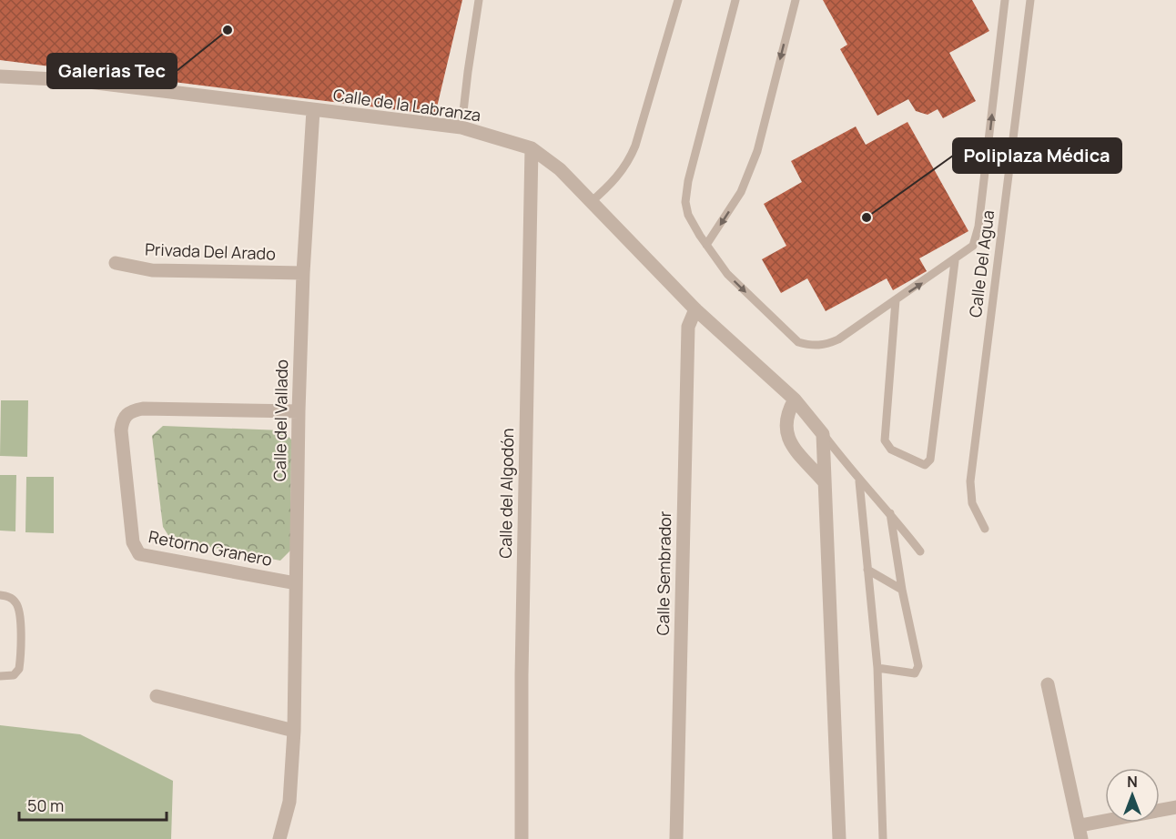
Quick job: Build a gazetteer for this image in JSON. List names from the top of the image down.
{
  "streets": {
    "street": [
      "Calle de la Labranza",
      "Privada Del Arado",
      "Calle del Vallado",
      "Calle del Algodón",
      "Retorno Granero",
      "Calle Sembrador"
    ],
    "lane": ["Calle Del Agua"]
  },
  "crossings": [
    ["Calle de la Labranza", "Calle del Vallado"],
    ["Calle de la Labranza", "Calle del Algodón"],
    ["Calle de la Labranza", "Calle Sembrador"],
    ["Privada Del Arado", "Calle del Vallado"],
    ["Calle del Vallado", "Retorno Granero"]
  ],
  "places": ["Galerias Tec", "Poliplaza Médica"],
  "scale_bar": "50 m",
  "north": "top"
}
